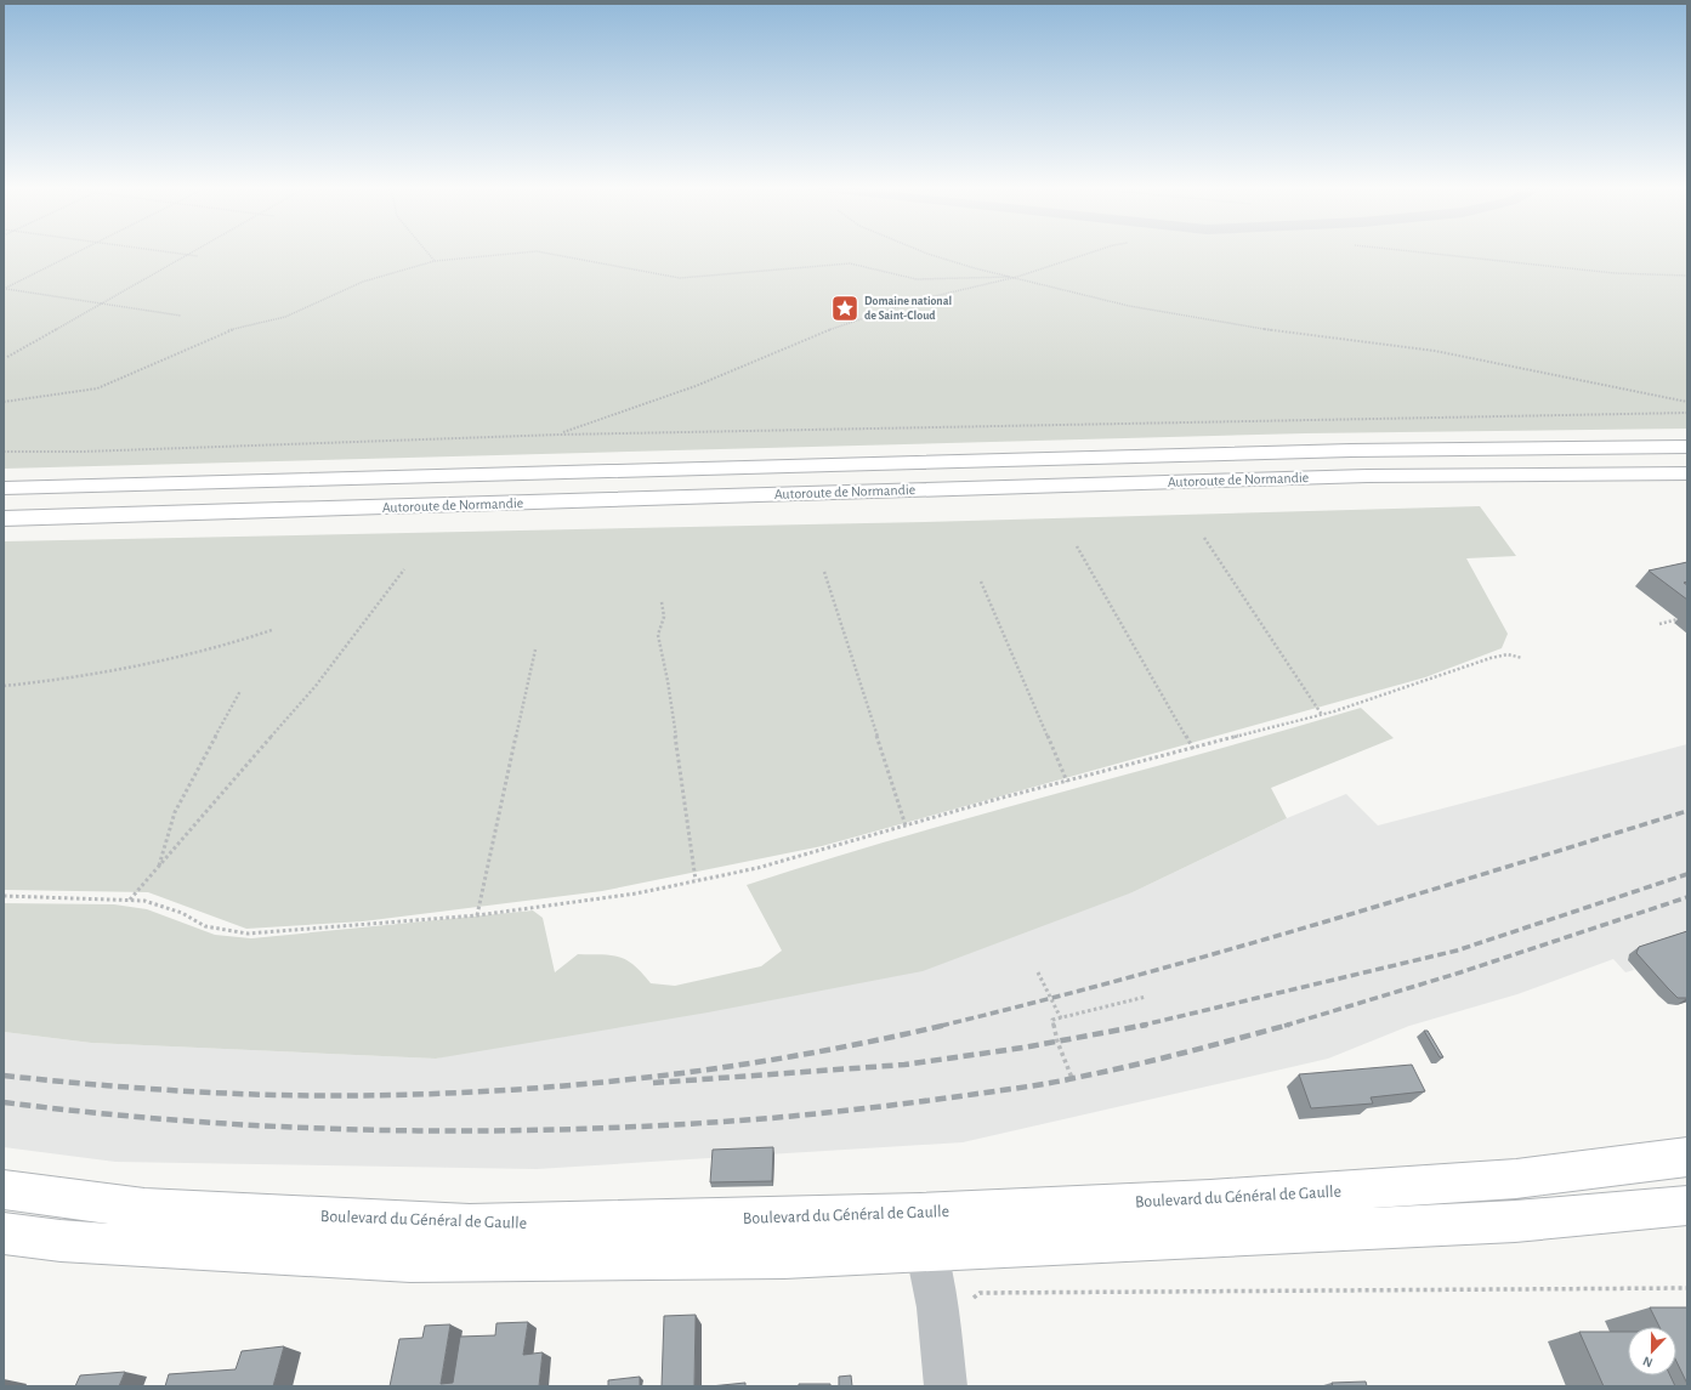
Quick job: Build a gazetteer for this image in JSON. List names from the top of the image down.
{
  "streets": {
    "main road": ["Autoroute de Normandie", "Boulevard du Général de Gaulle"]
  },
  "places": {
    "place": ["Domaine national de Saint-Cloud"]
  },
  "north": "bottom"
}
